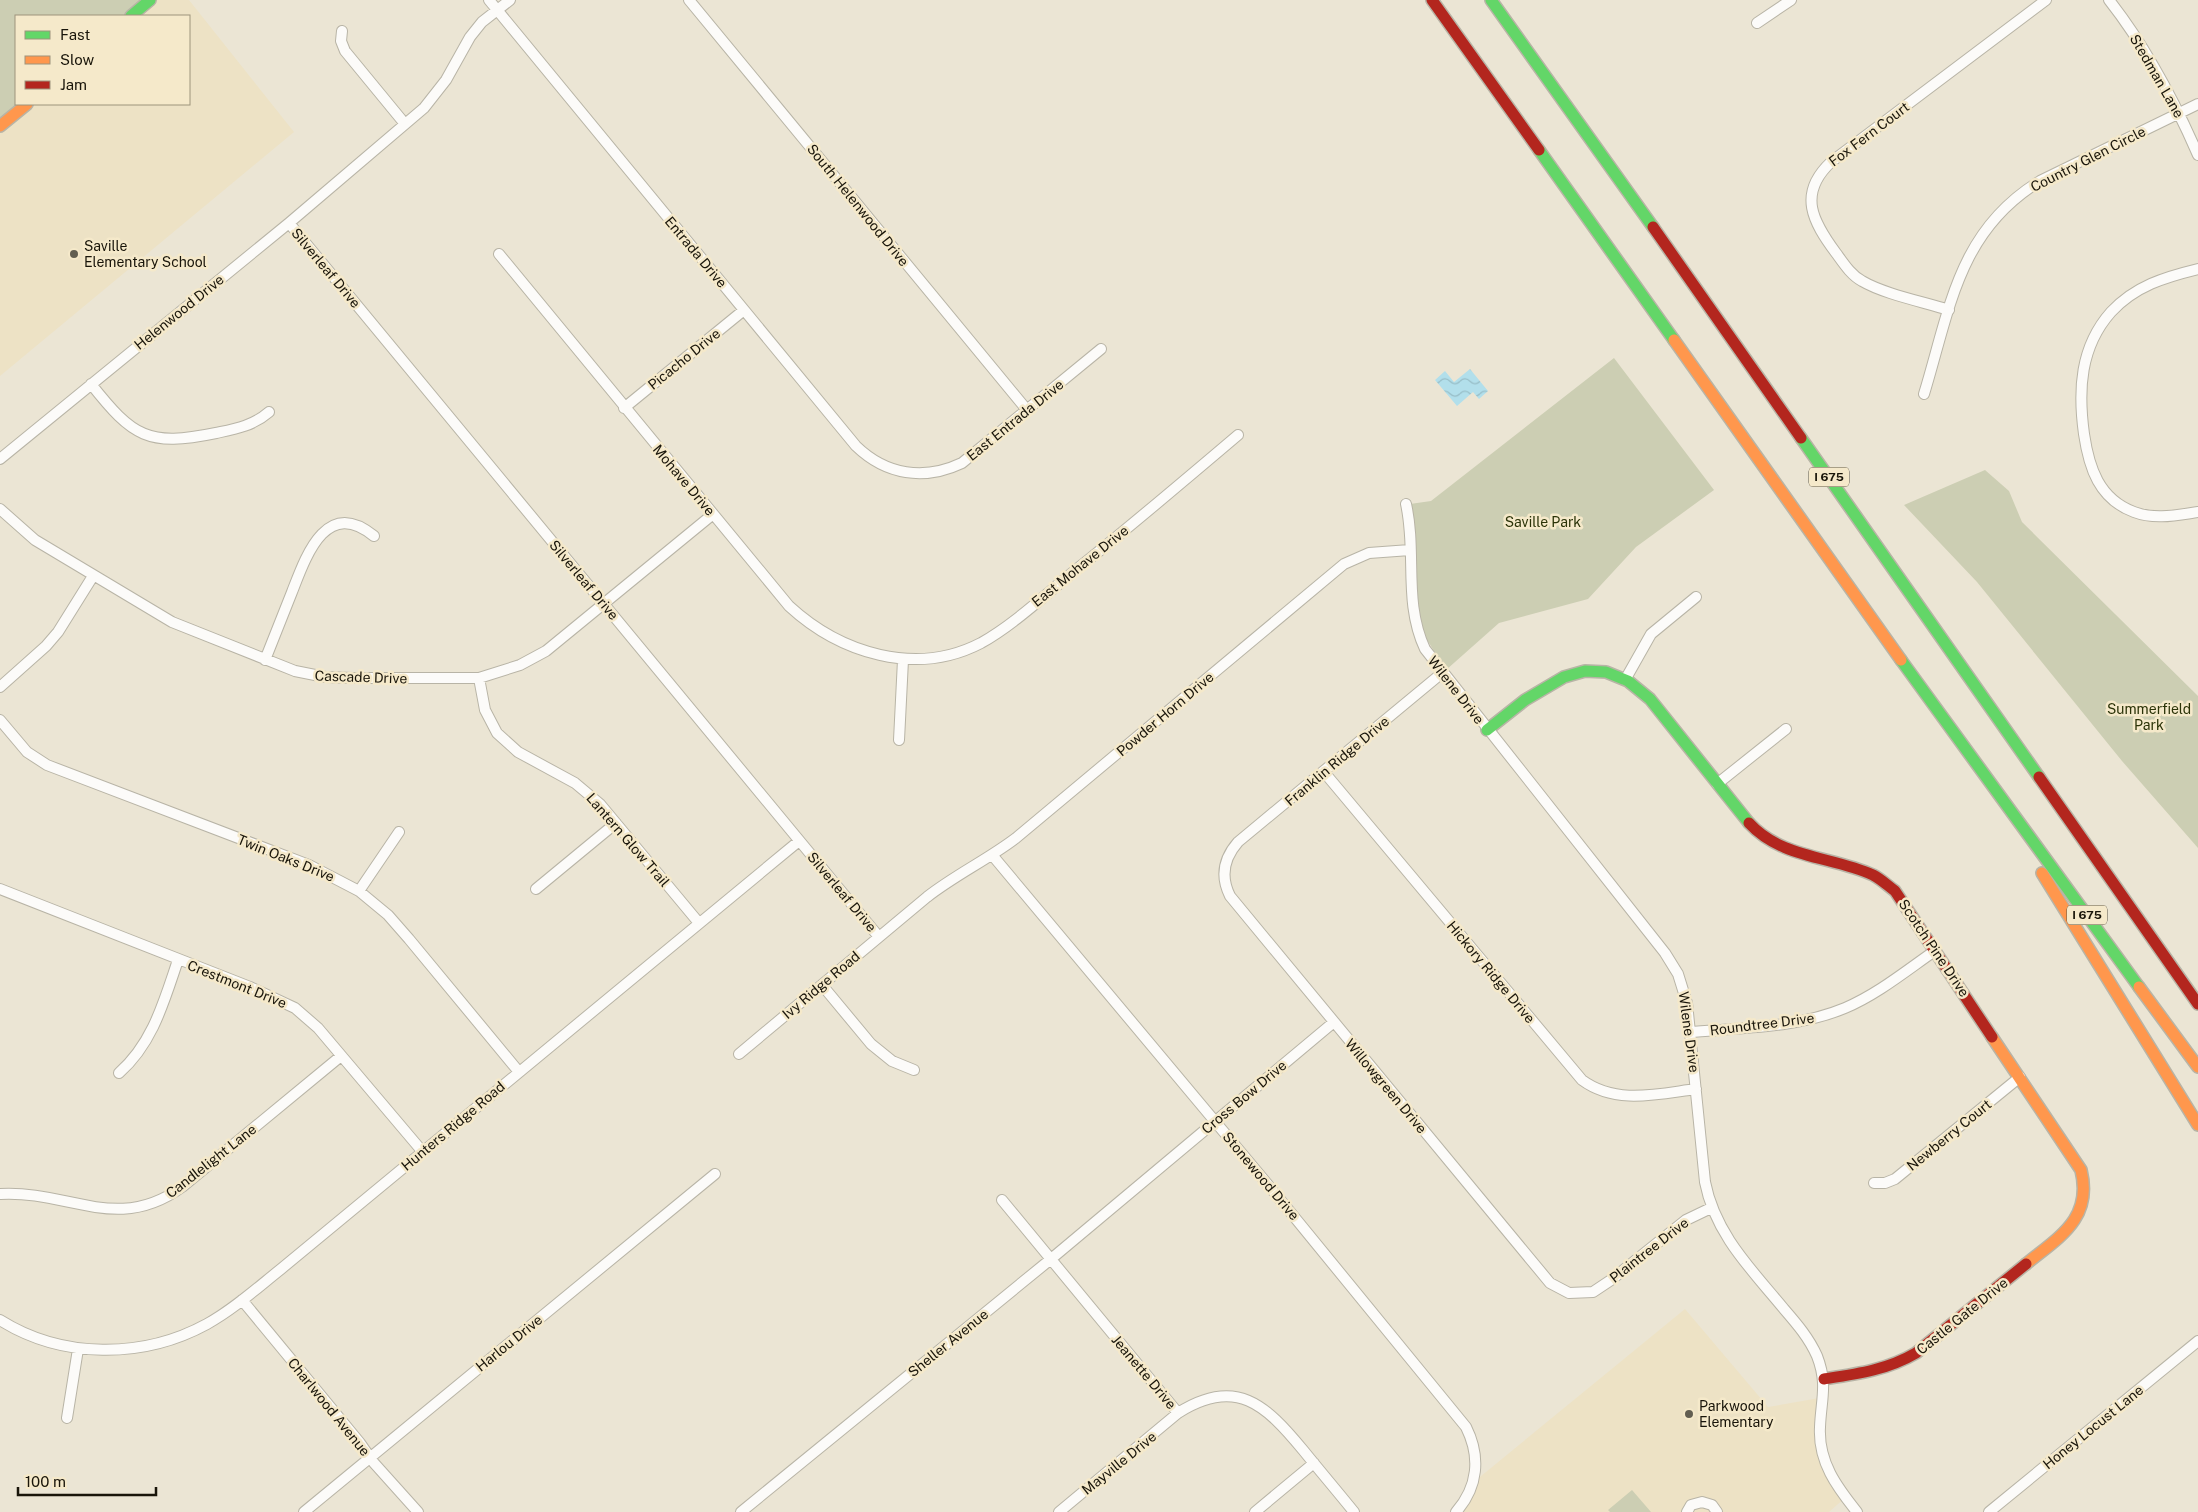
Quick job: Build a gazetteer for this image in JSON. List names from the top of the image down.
{
  "streets": {
    "main road": ["I 675", "Scotch Pine Drive", "Castle Gate Drive"],
    "street": [
      "Stedman Lane",
      "Fox Fern Court",
      "Country Glen Circle",
      "South Helenwood Drive",
      "Entrada Drive",
      "Silverleaf Drive",
      "Helenwood Drive",
      "Picacho Drive",
      "East Entrada Drive",
      "Mohave Drive",
      "East Mohave Drive",
      "Cascade Drive",
      "Wilene Drive",
      "Powder Horn Drive",
      "Franklin Ridge Drive",
      "Lantern Glow Trail",
      "Twin Oaks Drive",
      "Hickory Ridge Drive",
      "Crestmont Drive",
      "Ivy Ridge Road",
      "Roundtree Drive",
      "Willowgreen Drive",
      "Cross Bow Drive",
      "Hunters Ridge Road",
      "Newberry Court",
      "Candlelight Lane",
      "Stonewood Drive",
      "Plaintree Drive",
      "Harlou Drive",
      "Sheller Avenue",
      "Jeanette Drive",
      "Charlwood Avenue",
      "Honey Locust Lane",
      "Mayville Drive"
    ]
  },
  "crossings": [
    ["Stedman Lane", "Country Glen Circle"],
    ["Fox Fern Court", "Country Glen Circle"],
    ["South Helenwood Drive", "East Entrada Drive"],
    ["Entrada Drive", "Helenwood Drive"],
    ["Entrada Drive", "Picacho Drive"],
    ["Entrada Drive", "East Entrada Drive"],
    ["Silverleaf Drive", "Helenwood Drive"],
    ["Silverleaf Drive", "Cascade Drive"],
    ["Silverleaf Drive", "Ivy Ridge Road"],
    ["Silverleaf Drive", "Hunters Ridge Road"],
    ["Picacho Drive", "Mohave Drive"],
    ["Mohave Drive", "East Mohave Drive"],
    ["Mohave Drive", "Cascade Drive"],
    ["Cascade Drive", "Lantern Glow Trail"],
    ["Wilene Drive", "Powder Horn Drive"],
    ["Wilene Drive", "Franklin Ridge Drive"],
    ["Wilene Drive", "Scotch Pine Drive"],
    ["Wilene Drive", "Hickory Ridge Drive"],
    ["Wilene Drive", "Roundtree Drive"],
    ["Wilene Drive", "Plaintree Drive"],
    ["Wilene Drive", "Castle Gate Drive"],
    ["Powder Horn Drive", "Ivy Ridge Road"],
    ["Powder Horn Drive", "Stonewood Drive"],
    ["Franklin Ridge Drive", "Hickory Ridge Drive"],
    ["Franklin Ridge Drive", "Willowgreen Drive"],
    ["Lantern Glow Trail", "Hunters Ridge Road"],
    ["Twin Oaks Drive", "Hunters Ridge Road"],
    ["Scotch Pine Drive", "Roundtree Drive"],
    ["Scotch Pine Drive", "Newberry Court"],
    ["Scotch Pine Drive", "Castle Gate Drive"],
    ["Crestmont Drive", "Hunters Ridge Road"],
    ["Crestmont Drive", "Candlelight Lane"],
    ["Willowgreen Drive", "Cross Bow Drive"],
    ["Willowgreen Drive", "Plaintree Drive"],
    ["Cross Bow Drive", "Stonewood Drive"],
    ["Cross Bow Drive", "Sheller Avenue"],
    ["Hunters Ridge Road", "Charlwood Avenue"],
    ["Harlou Drive", "Charlwood Avenue"],
    ["Sheller Avenue", "Jeanette Drive"],
    ["Jeanette Drive", "Mayville Drive"]
  ],
  "parks": ["Saville Park", "Summerfield Park"],
  "places": ["Saville Elementary School", "Parkwood Elementary"],
  "legend": ["Fast", "Slow", "Jam"],
  "scale_bar": "100 m"
}
